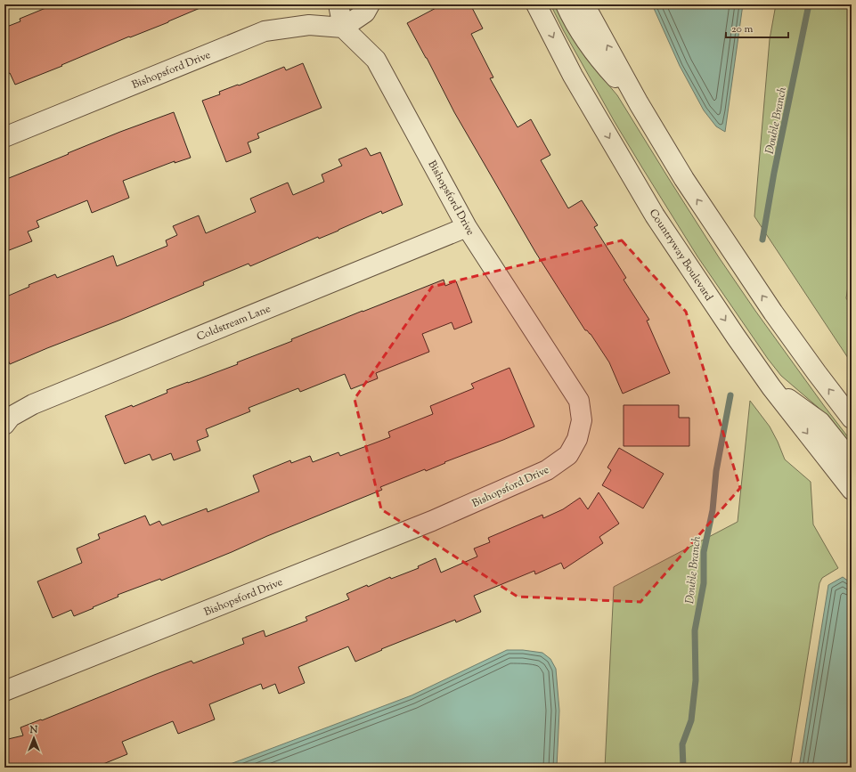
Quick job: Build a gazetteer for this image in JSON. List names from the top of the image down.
{
  "streets": {
    "street": ["Bishopsford Drive", "Countryway Boulevard", "Coldstream Lane"]
  },
  "crossings": [
    ["Bishopsford Drive", "Coldstream Lane"]
  ],
  "water": ["Double Branch"],
  "scale_bar": "20 m",
  "north": "top"
}
